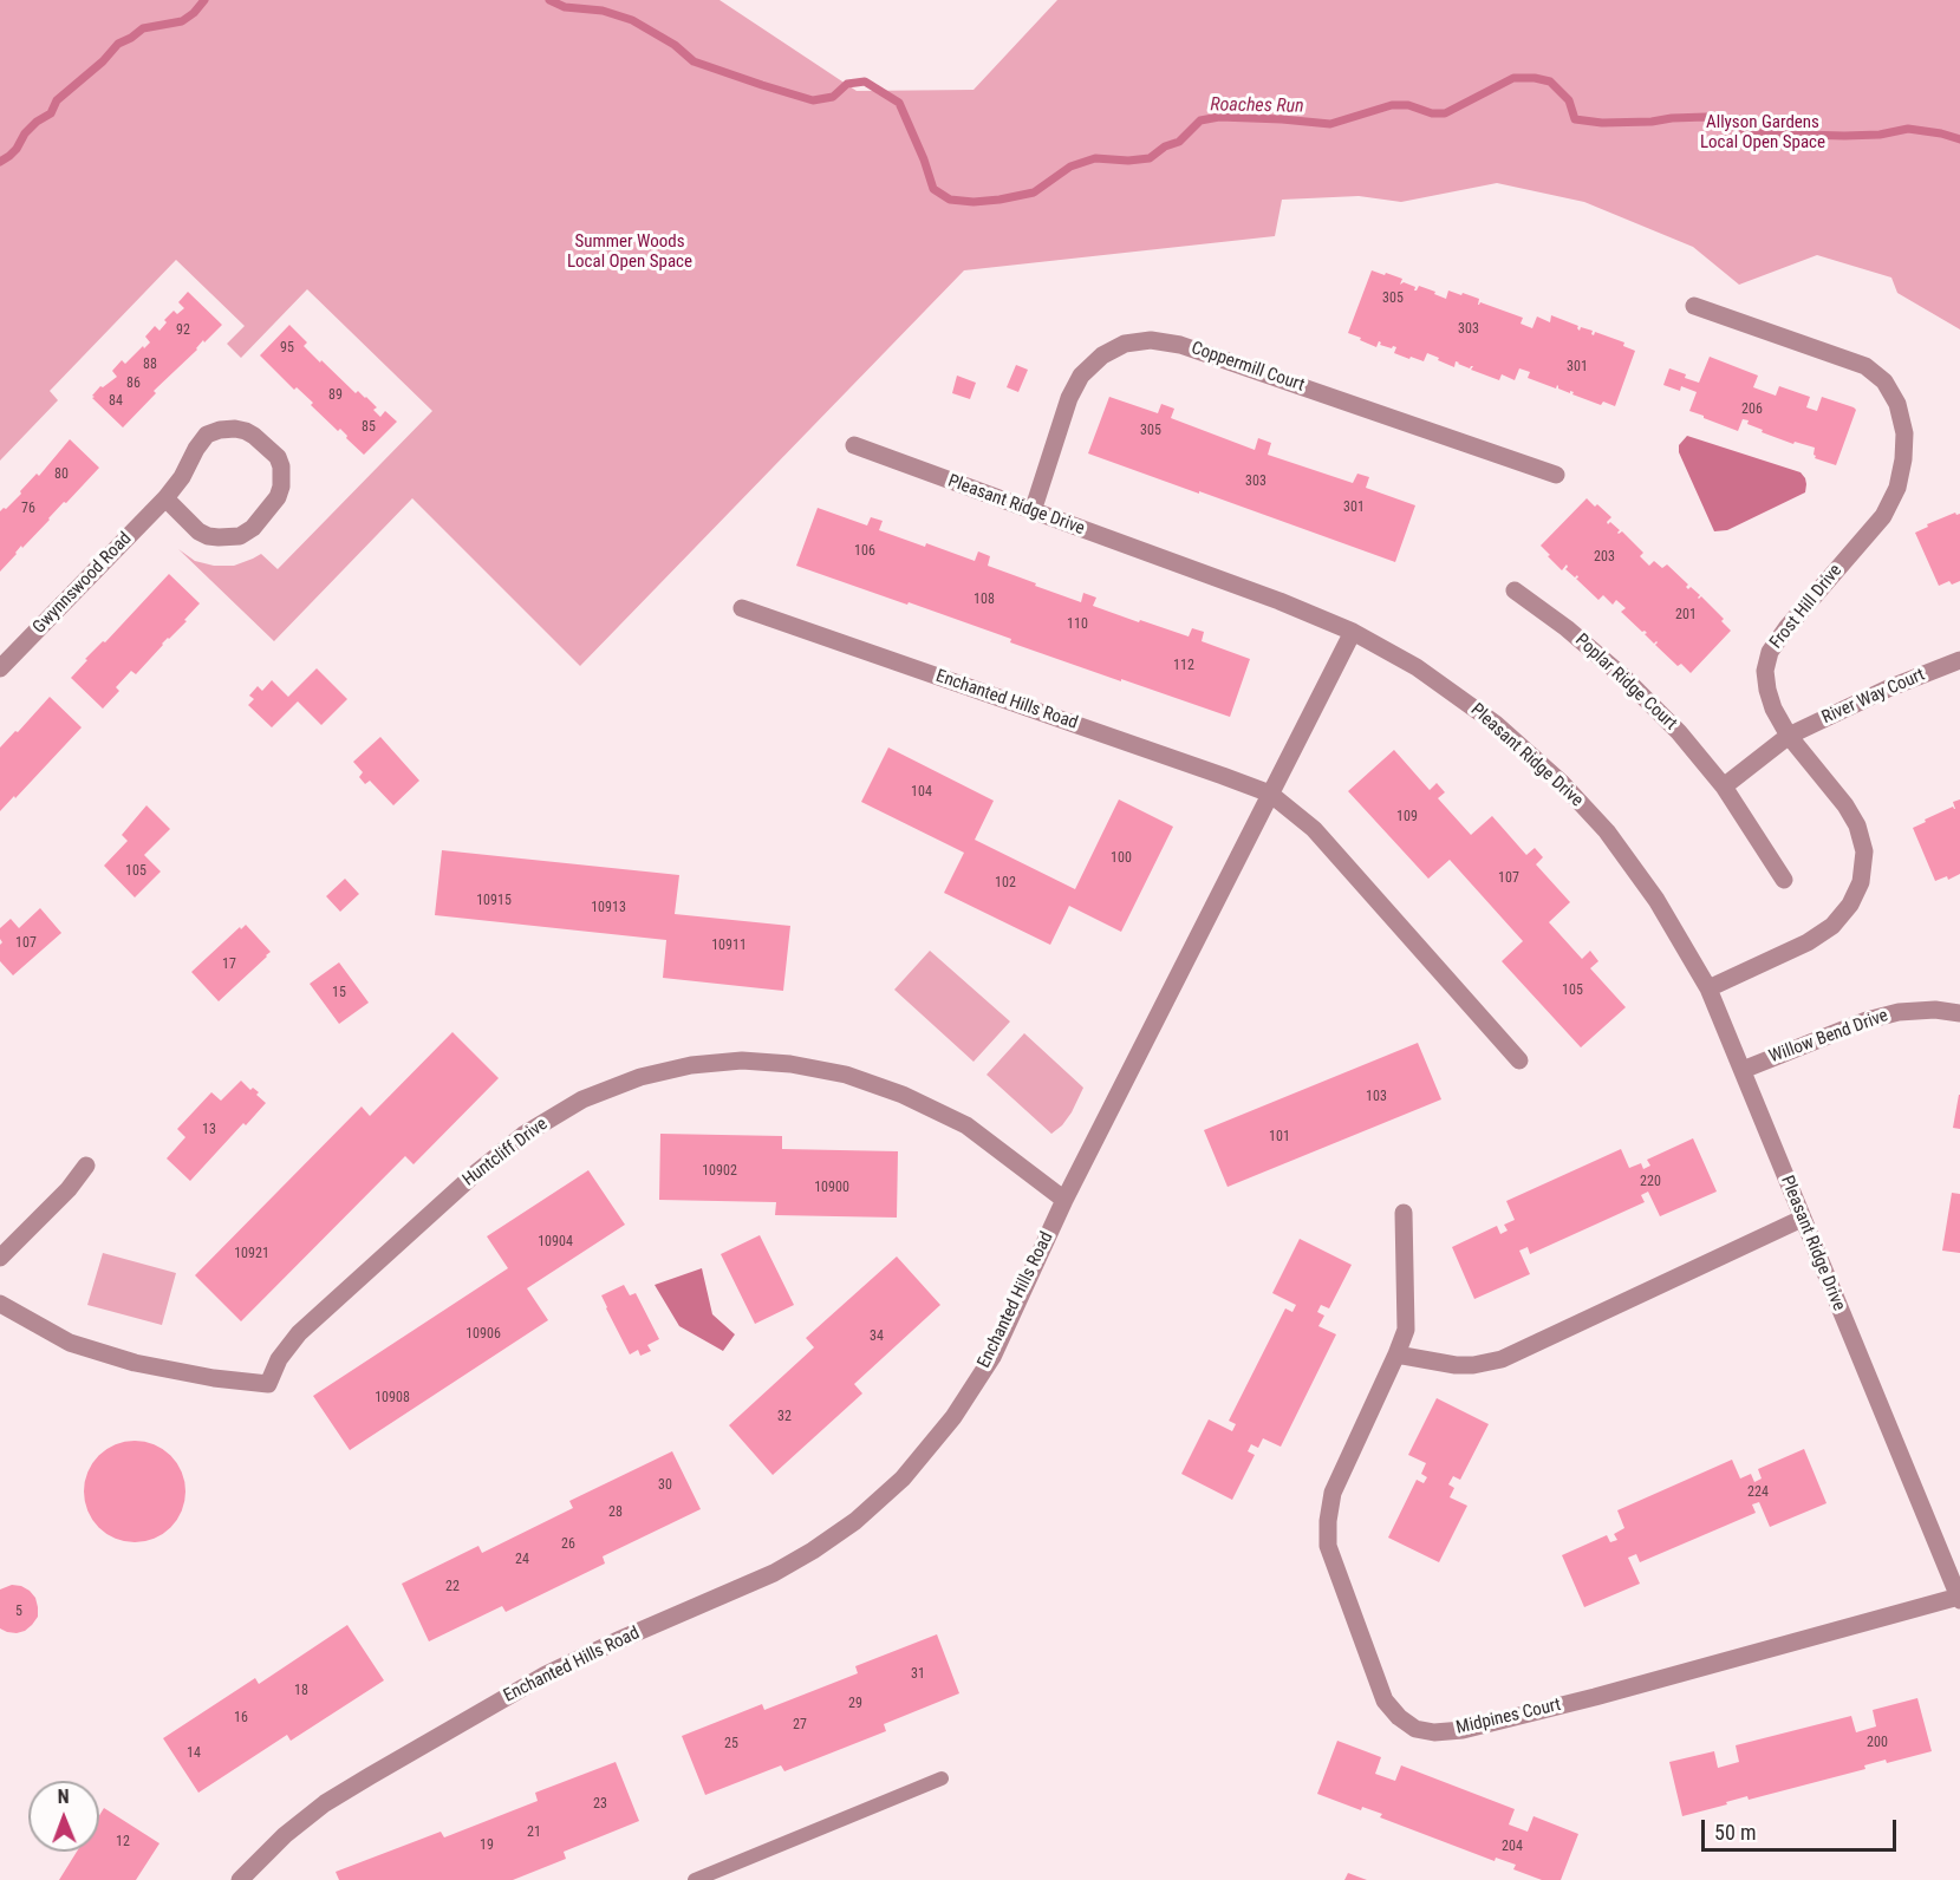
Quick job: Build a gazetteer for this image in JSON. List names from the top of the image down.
{
  "streets": {
    "street": [
      "Coppermill Court",
      "Pleasant Ridge Drive",
      "Gwynnswood Road",
      "Frost Hill Drive",
      "Poplar Ridge Court",
      "River Way Court",
      "Enchanted Hills Road",
      "Willow Bend Drive",
      "Huntcliff Drive",
      "Midpines Court"
    ]
  },
  "crossings": [
    ["Coppermill Court", "Pleasant Ridge Drive"],
    ["Pleasant Ridge Drive", "Frost Hill Drive"],
    ["Pleasant Ridge Drive", "Enchanted Hills Road"],
    ["Pleasant Ridge Drive", "Willow Bend Drive"],
    ["Pleasant Ridge Drive", "Midpines Court"],
    ["Frost Hill Drive", "River Way Court"],
    ["Enchanted Hills Road", "Huntcliff Drive"]
  ],
  "water": ["Roaches Run"],
  "parks": ["Allyson Gardens Local Open Space", "Summer Woods Local Open Space"],
  "house_numbers": [
    "305",
    "303",
    "92",
    "95",
    "88",
    "301",
    "86",
    "89",
    "84",
    "206",
    "85",
    "305",
    "80",
    "303",
    "301",
    "76",
    "106",
    "203",
    "108",
    "201",
    "110",
    "112",
    "104",
    "109",
    "100",
    "105",
    "107",
    "102",
    "10915",
    "10913",
    "107",
    "10911",
    "17",
    "105",
    "15",
    "103",
    "13",
    "101",
    "10902",
    "220",
    "10900",
    "10904",
    "10921",
    "10906",
    "34",
    "10908",
    "32",
    "30",
    "224",
    "28",
    "26",
    "24",
    "22",
    "5",
    "31",
    "18",
    "29",
    "16",
    "27",
    "200",
    "25",
    "14",
    "23",
    "21",
    "12",
    "19",
    "204"
  ],
  "scale_bar": "50 m",
  "north": "top"
}
